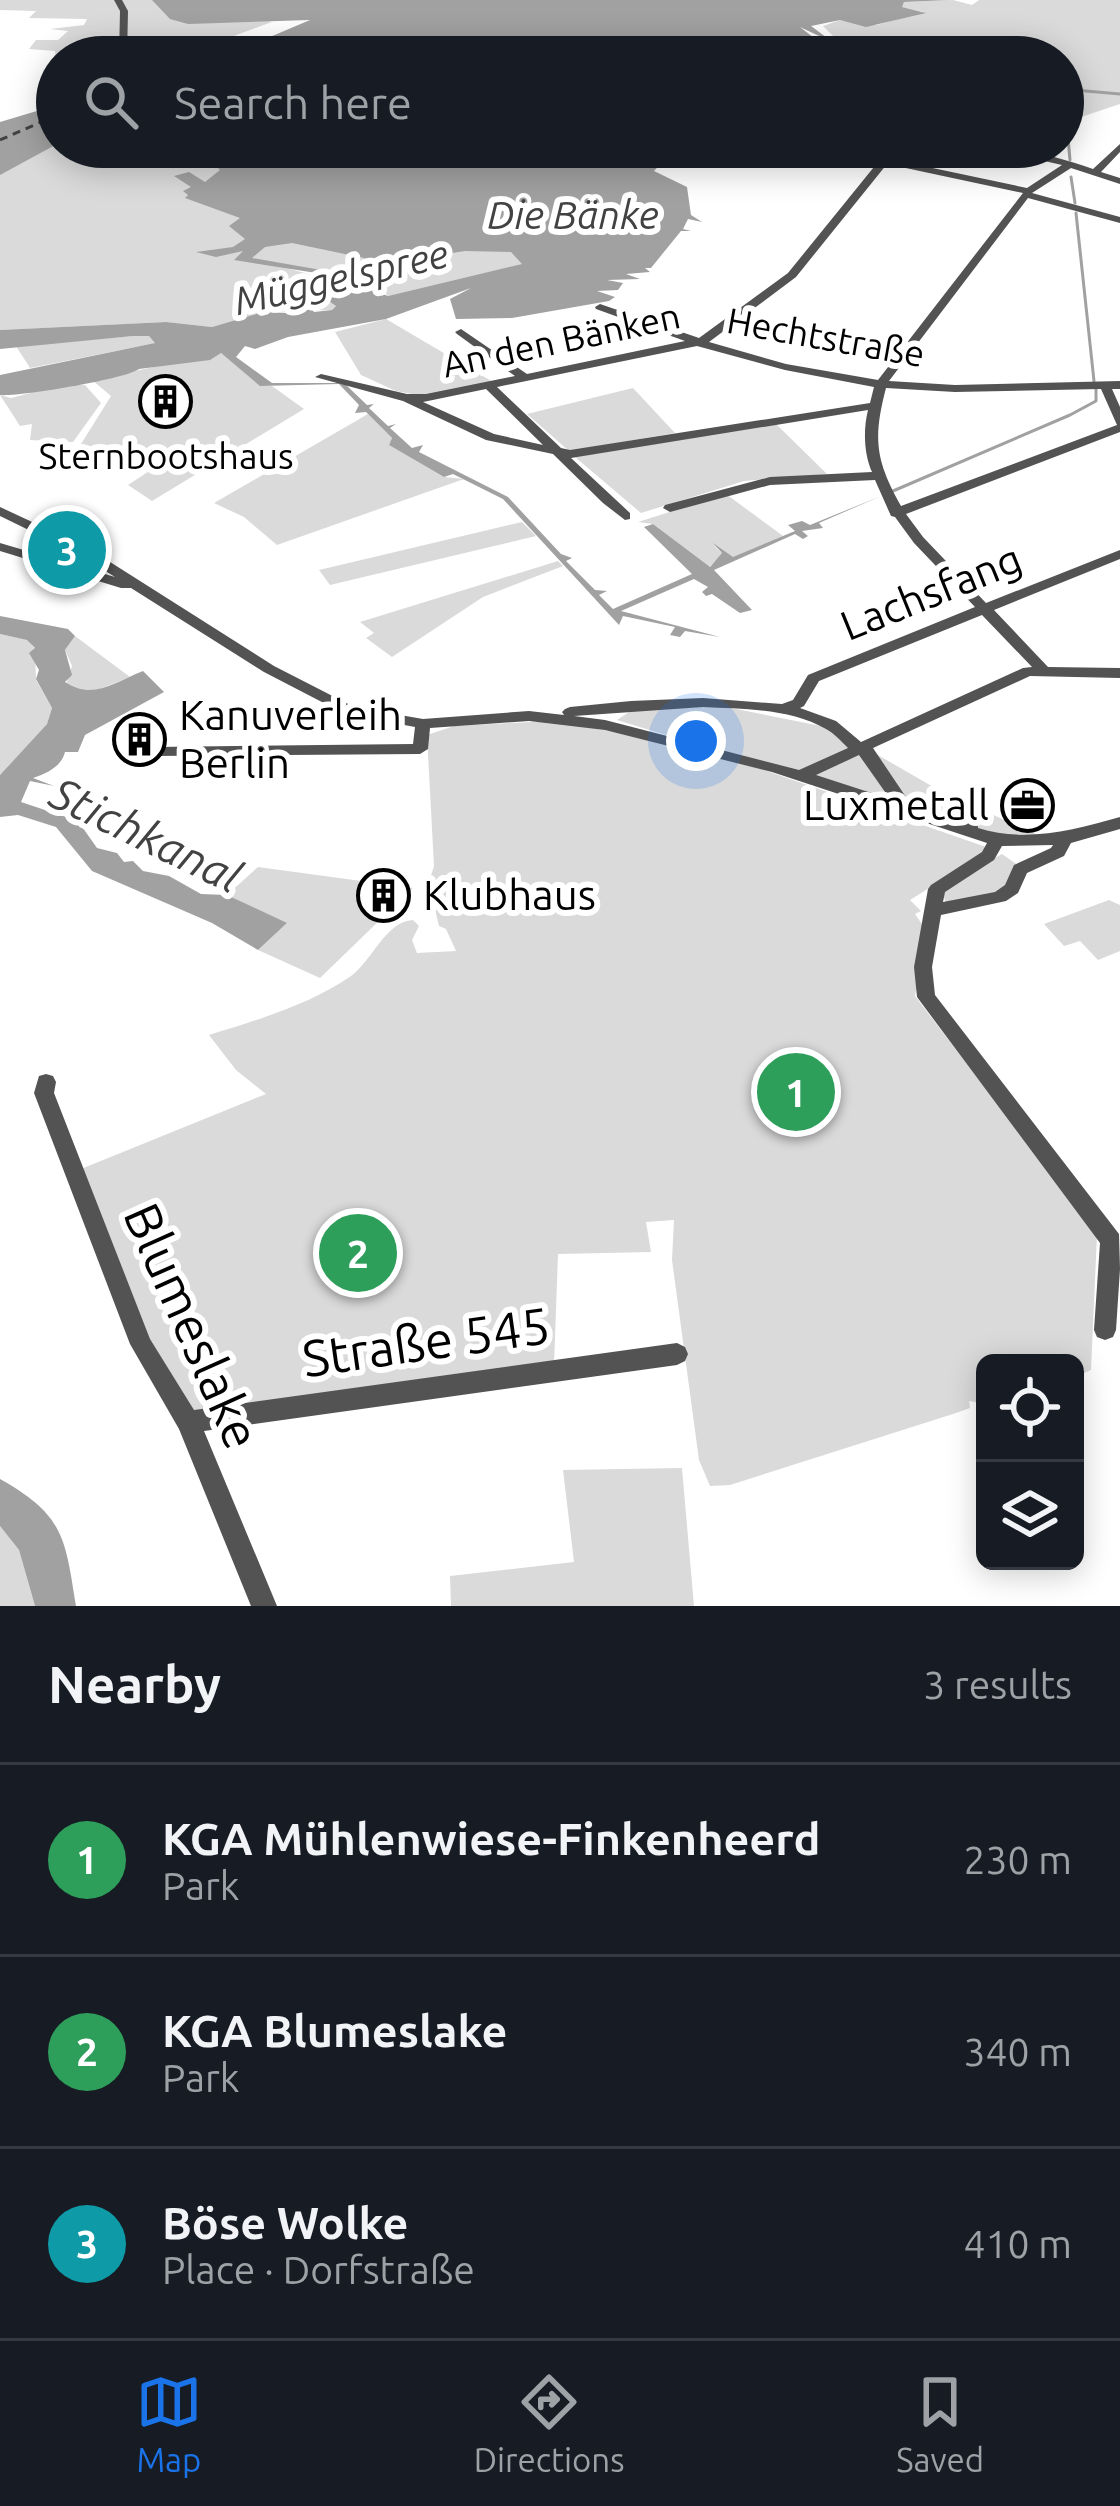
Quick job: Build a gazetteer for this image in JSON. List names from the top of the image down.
{
  "streets": {
    "street": [
      "Hechtstraße",
      "An den Bänken",
      "Lachsfang",
      "Blumeslake",
      "Straße 545"
    ]
  },
  "crossings": [
    ["Hechtstraße", "An den Bänken"],
    ["Blumeslake", "Straße 545"]
  ],
  "water": ["Die Bänke", "Müggelspree", "Stichkanal"],
  "places": {
    "building": ["Sternbootshaus", "Kanuverleih Berlin", "Klubhaus"],
    "office": ["Luxmetall"]
  },
  "page": {
    "search": "Search here",
    "pins": ["3", "1", "2"],
    "heading": ["Nearby", "3 results"],
    "list": [
      {
        "mark": "1",
        "name": "KGA Mühlenwiese-Finkenheerd",
        "note": "Park",
        "value": "230 m"
      },
      {
        "mark": "2",
        "name": "KGA Blumeslake",
        "note": "Park",
        "value": "340 m"
      },
      {
        "mark": "3",
        "name": "Böse Wolke",
        "note": "Place · Dorfstraße",
        "value": "410 m"
      }
    ],
    "nav": ["Map", "Directions", "Saved"]
  }
}
